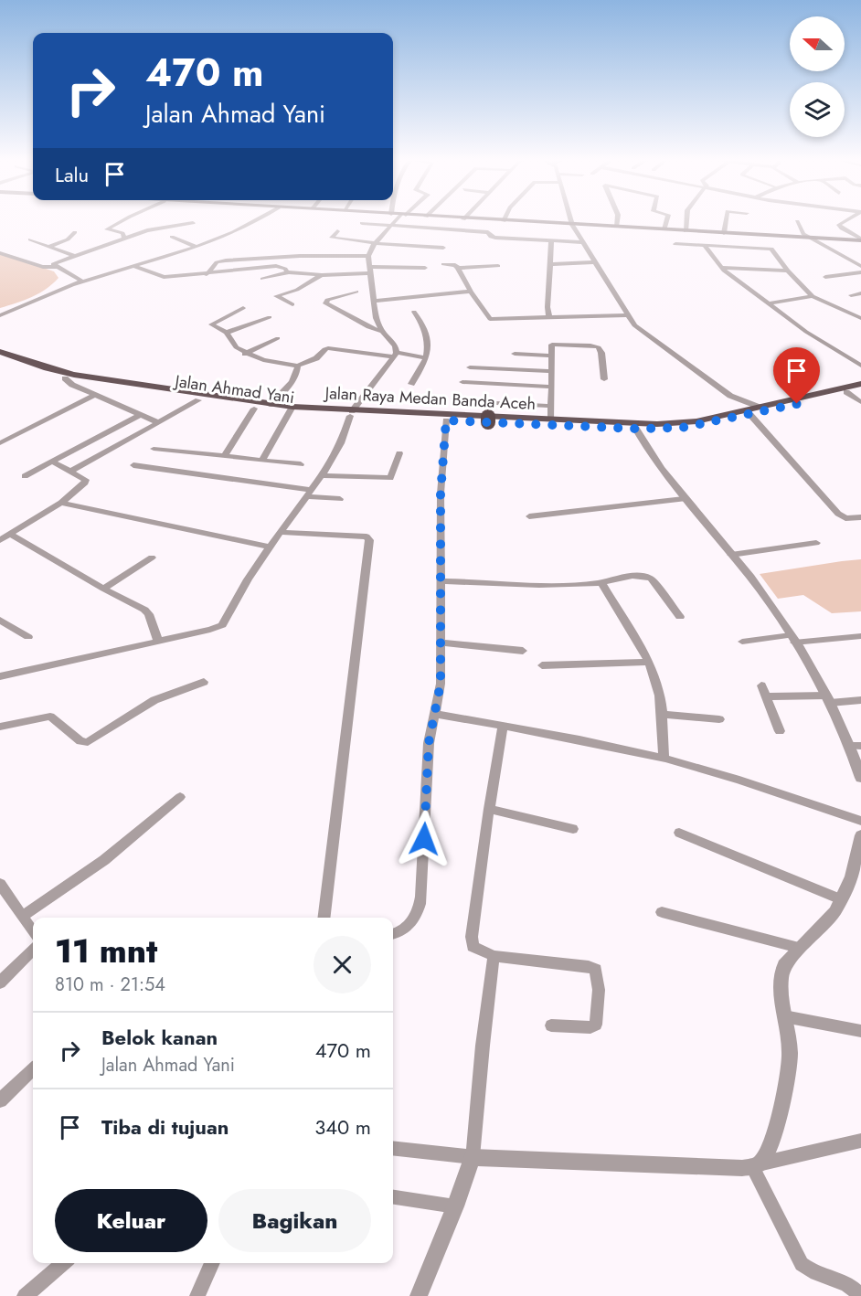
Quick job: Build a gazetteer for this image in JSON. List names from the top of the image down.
{
  "streets": {
    "main road": ["Jalan Ahmad Yani", "Jalan Raya Medan Banda Aceh"]
  },
  "crossings": [
    ["Jalan Ahmad Yani", "Jalan Raya Medan Banda Aceh"]
  ],
  "north": "left",
  "page": {
    "turn": ["470 m", "Jalan Ahmad Yani"],
    "then": "Lalu",
    "heading": ["11 mnt", "810 m · 21:54"],
    "list": [
      {
        "name": "Belok kanan",
        "note": "Jalan Ahmad Yani",
        "value": "470 m"
      },
      {
        "name": "Tiba di tujuan",
        "value": "340 m"
      }
    ],
    "buttons": ["Keluar", "Bagikan"]
  }
}
